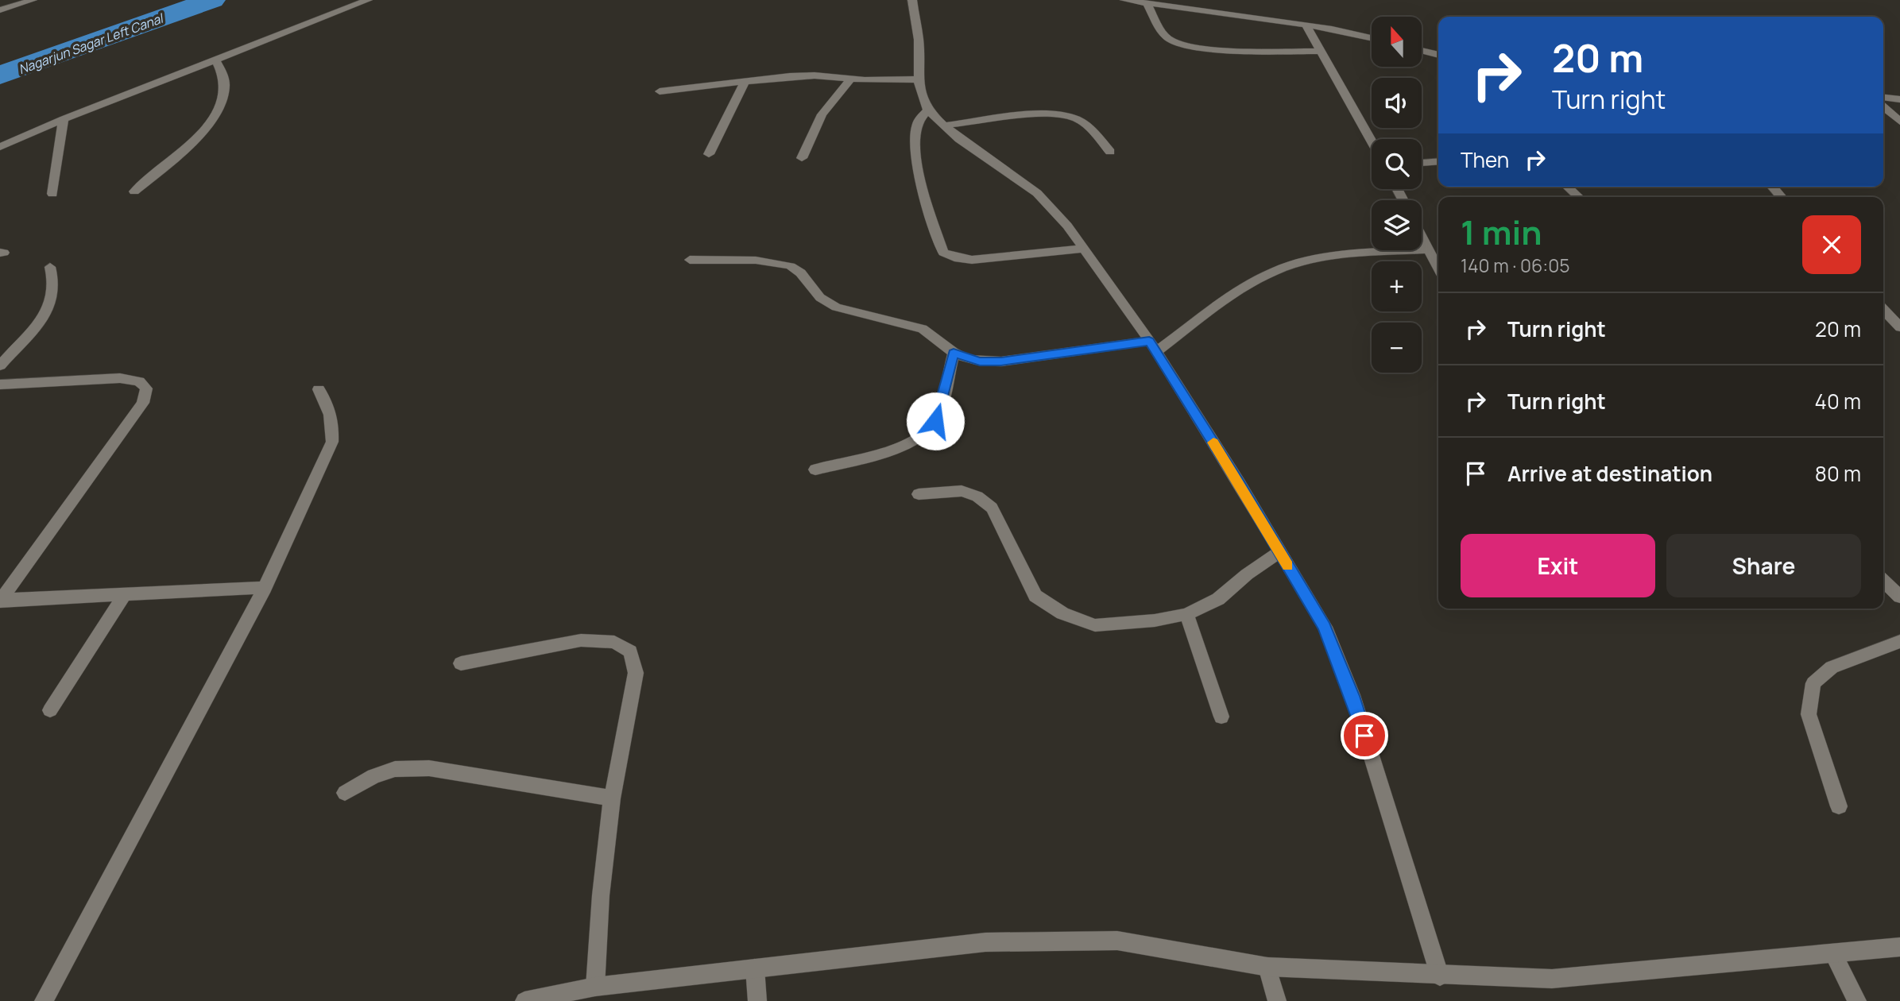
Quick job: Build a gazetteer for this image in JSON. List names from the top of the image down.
{
  "water": ["Nagarjun Sagar Left Canal"],
  "north": "top",
  "page": {
    "map_buttons": ["+", "−"],
    "turn": ["20 m", "Turn right"],
    "then": "Then",
    "heading": ["1 min", "140 m · 06:05"],
    "list": [
      {
        "name": "Turn right",
        "value": "20 m"
      },
      {
        "name": "Turn right",
        "value": "40 m"
      },
      {
        "name": "Arrive at destination",
        "value": "80 m"
      }
    ],
    "buttons": ["Exit", "Share"]
  }
}
